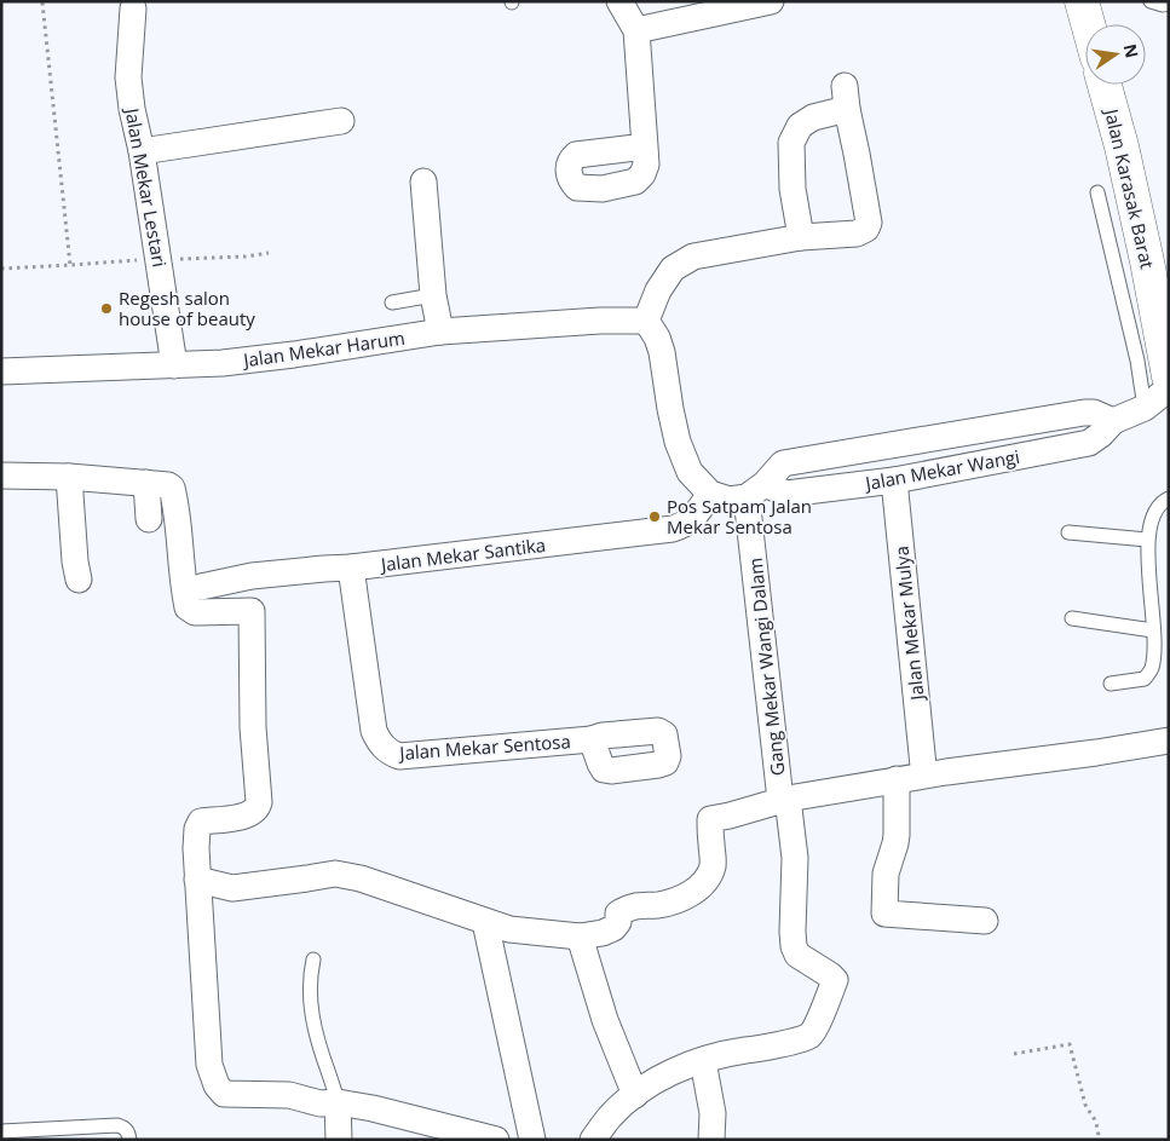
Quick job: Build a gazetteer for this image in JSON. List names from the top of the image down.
{
  "streets": {
    "street": [
      "Jalan Mekar Lestari",
      "Jalan Karasak Barat",
      "Jalan Mekar Harum",
      "Jalan Mekar Wangi",
      "Jalan Mekar Santika",
      "Jalan Mekar Mulya",
      "Gang Mekar Wangi Dalam",
      "Jalan Mekar Sentosa"
    ]
  },
  "crossings": [
    ["Jalan Mekar Lestari", "Jalan Mekar Harum"],
    ["Jalan Mekar Wangi", "Jalan Mekar Santika"],
    ["Jalan Mekar Wangi", "Jalan Mekar Mulya"],
    ["Jalan Mekar Wangi", "Gang Mekar Wangi Dalam"],
    ["Jalan Mekar Santika", "Jalan Mekar Sentosa"]
  ],
  "places": ["Regesh salon house of beauty", "Pos Satpam Jalan Mekar Sentosa"],
  "north": "right"
}
